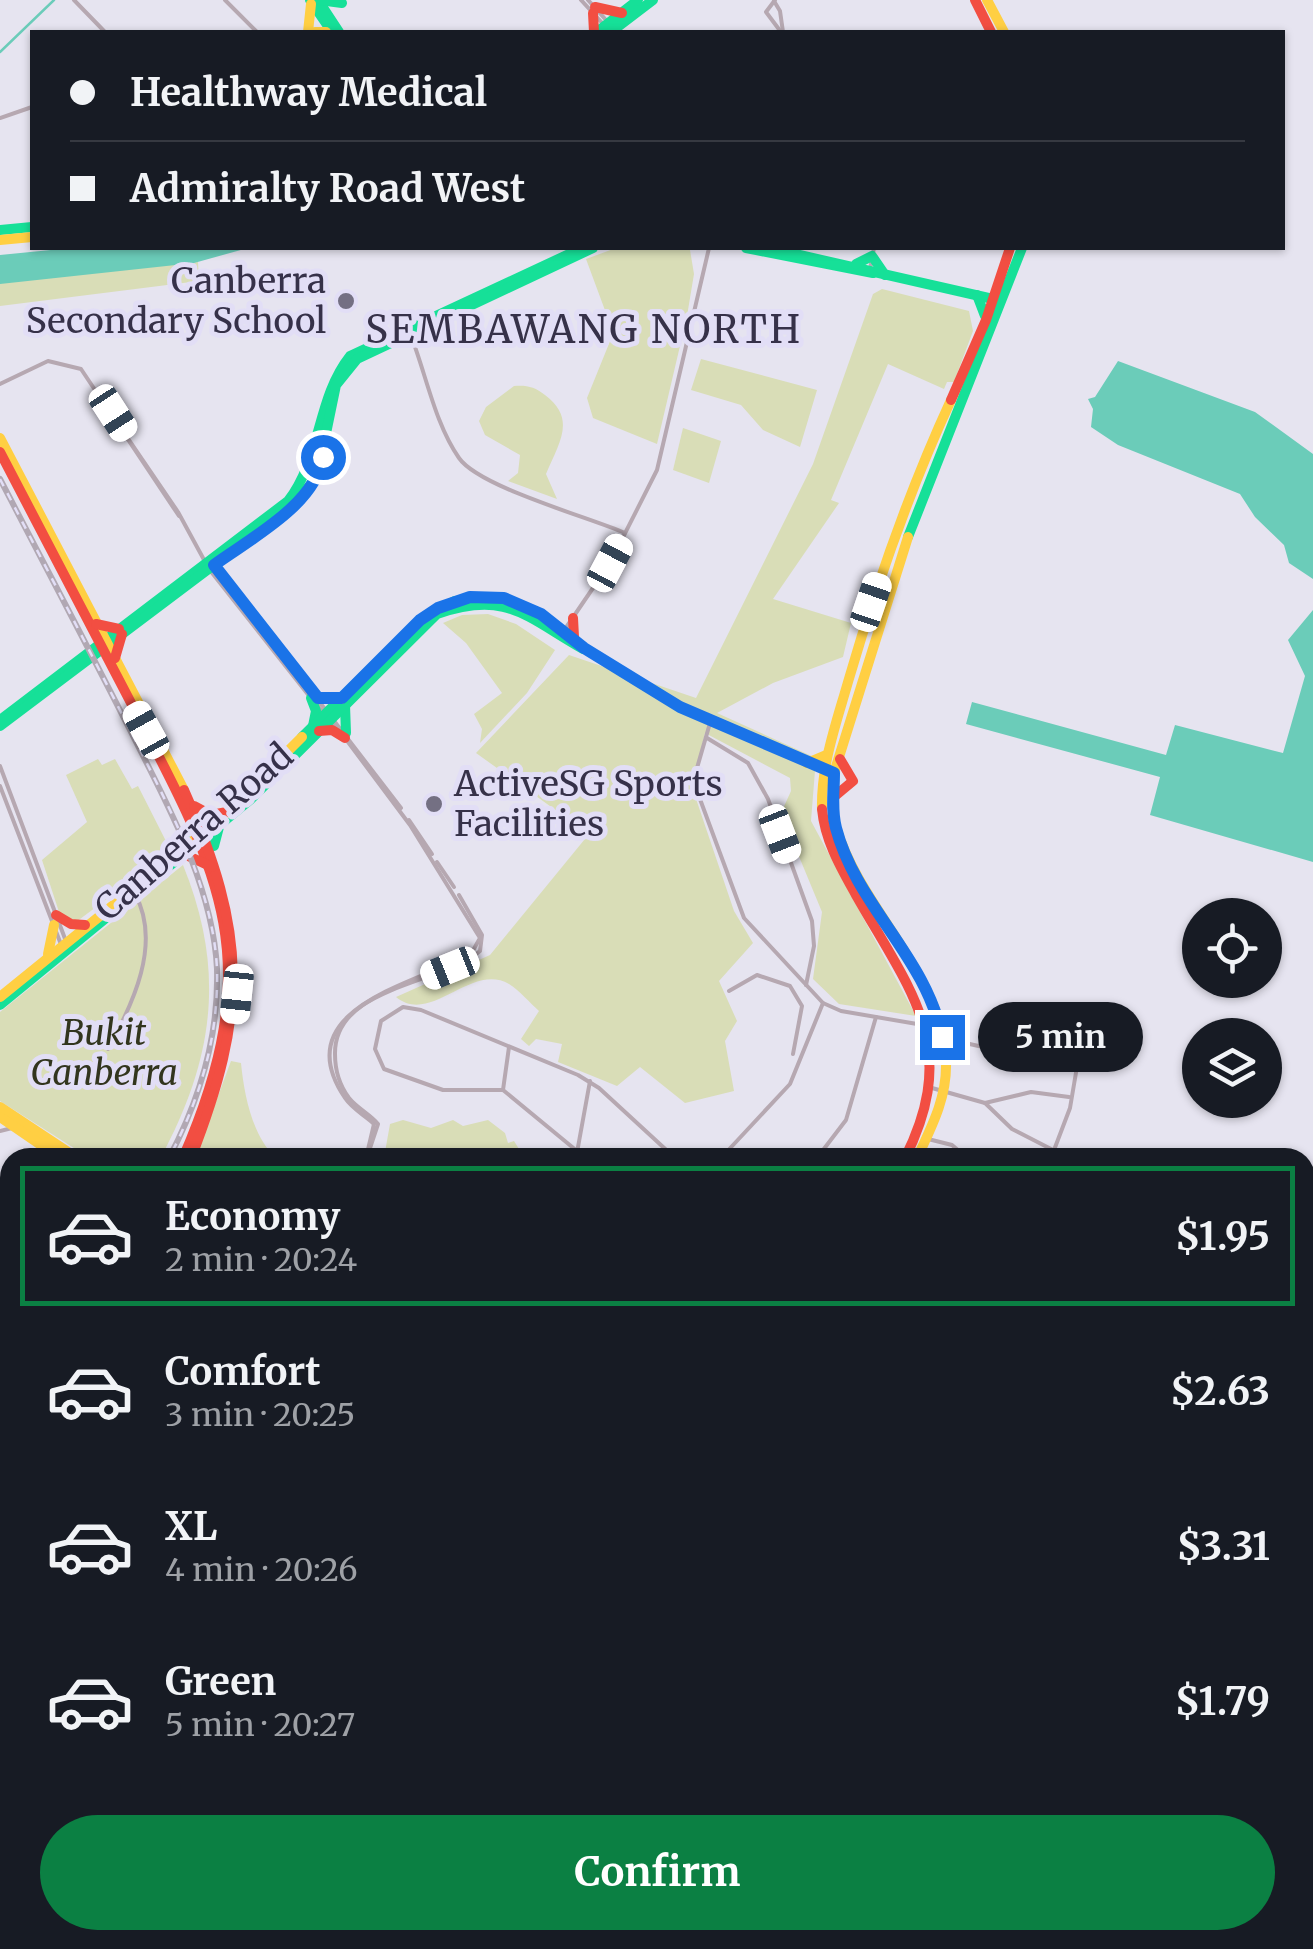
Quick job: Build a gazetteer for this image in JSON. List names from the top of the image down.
{
  "streets": {
    "main road": ["Canberra Road"]
  },
  "districts": ["SEMBAWANG NORTH"],
  "parks": ["Bukit Canberra"],
  "places": ["Canberra Secondary School", "ActiveSG Sports Facilities"],
  "page": {
    "banner": ["Healthway Medical", "Admiralty Road West"],
    "bubble": "5 min",
    "list": [
      {
        "name": "Economy",
        "note": "2 min · 20:24",
        "value": "$1.95"
      },
      {
        "name": "Comfort",
        "note": "3 min · 20:25",
        "value": "$2.63"
      },
      {
        "name": "XL",
        "note": "4 min · 20:26",
        "value": "$3.31"
      },
      {
        "name": "Green",
        "note": "5 min · 20:27",
        "value": "$1.79"
      }
    ],
    "buttons": "Confirm"
  }
}
